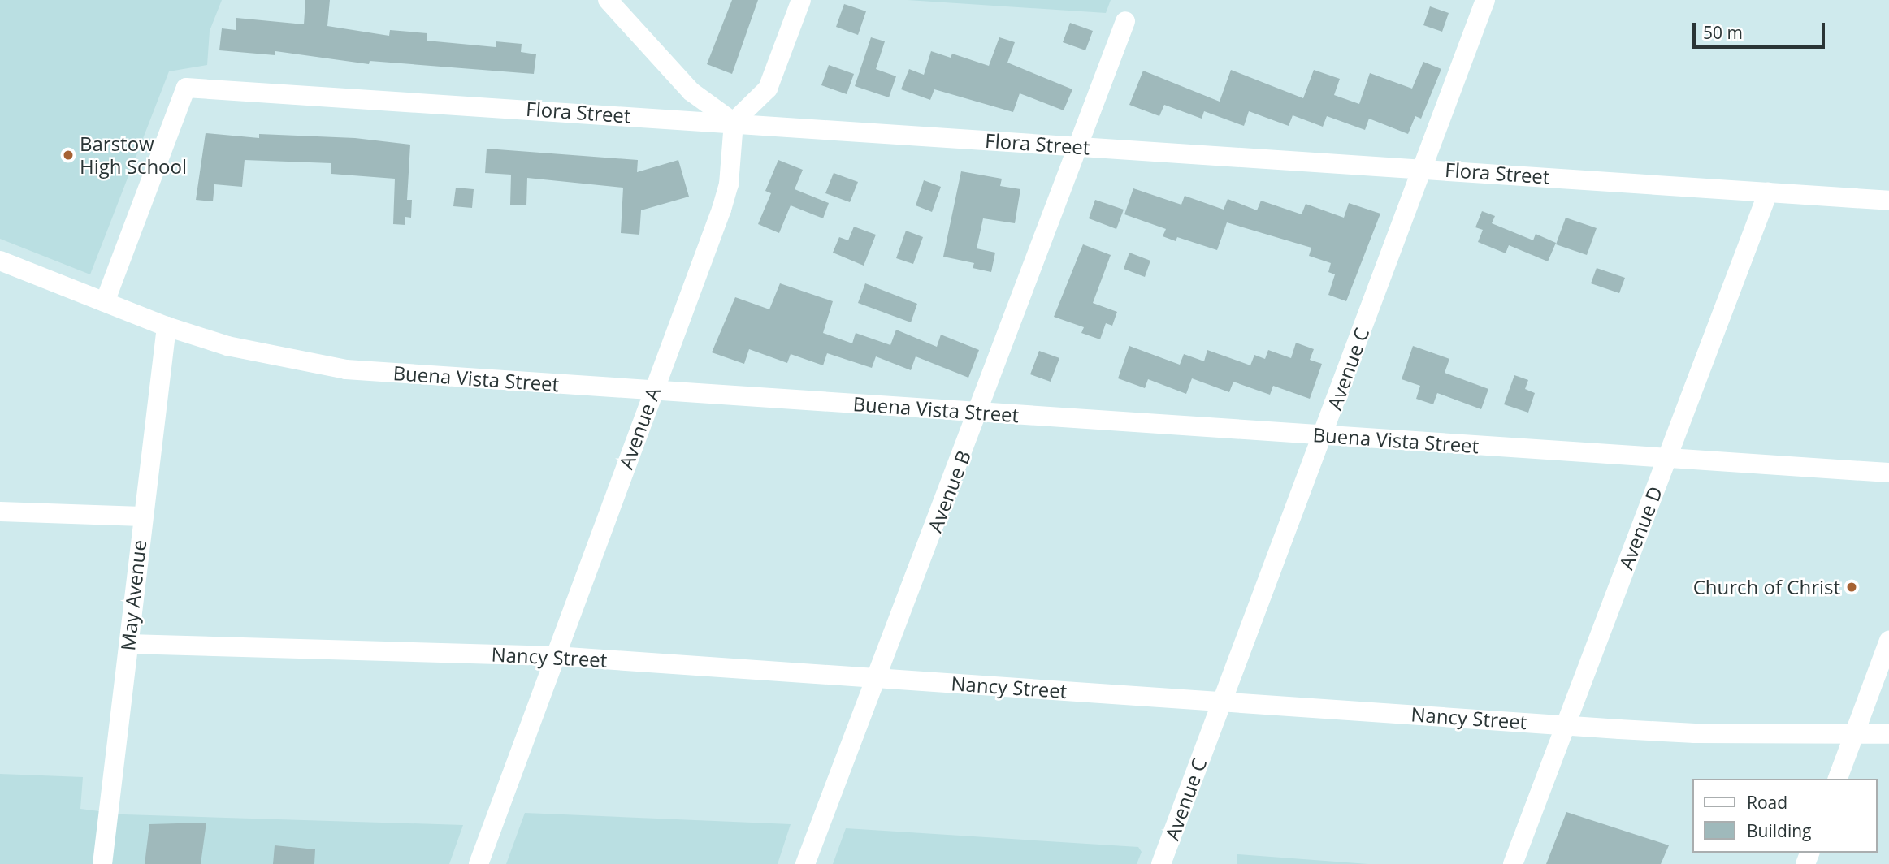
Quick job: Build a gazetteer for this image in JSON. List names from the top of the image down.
{
  "streets": {
    "street": [
      "Flora Street",
      "Avenue C",
      "Buena Vista Street",
      "Avenue A",
      "Avenue B",
      "Avenue D",
      "May Avenue",
      "Nancy Street"
    ]
  },
  "crossings": [
    ["Flora Street", "Avenue C"],
    ["Flora Street", "Buena Vista Street"],
    ["Flora Street", "Avenue A"],
    ["Flora Street", "Avenue B"],
    ["Flora Street", "Avenue D"],
    ["Avenue C", "Buena Vista Street"],
    ["Avenue C", "Nancy Street"],
    ["Buena Vista Street", "Avenue A"],
    ["Buena Vista Street", "Avenue B"],
    ["Buena Vista Street", "Avenue D"],
    ["Buena Vista Street", "May Avenue"],
    ["Avenue A", "Nancy Street"],
    ["Avenue B", "Nancy Street"],
    ["Avenue D", "Nancy Street"],
    ["May Avenue", "Nancy Street"]
  ],
  "places": ["Barstow High School", "Church of Christ"],
  "legend": ["Road", "Building"],
  "scale_bar": "50 m"
}
